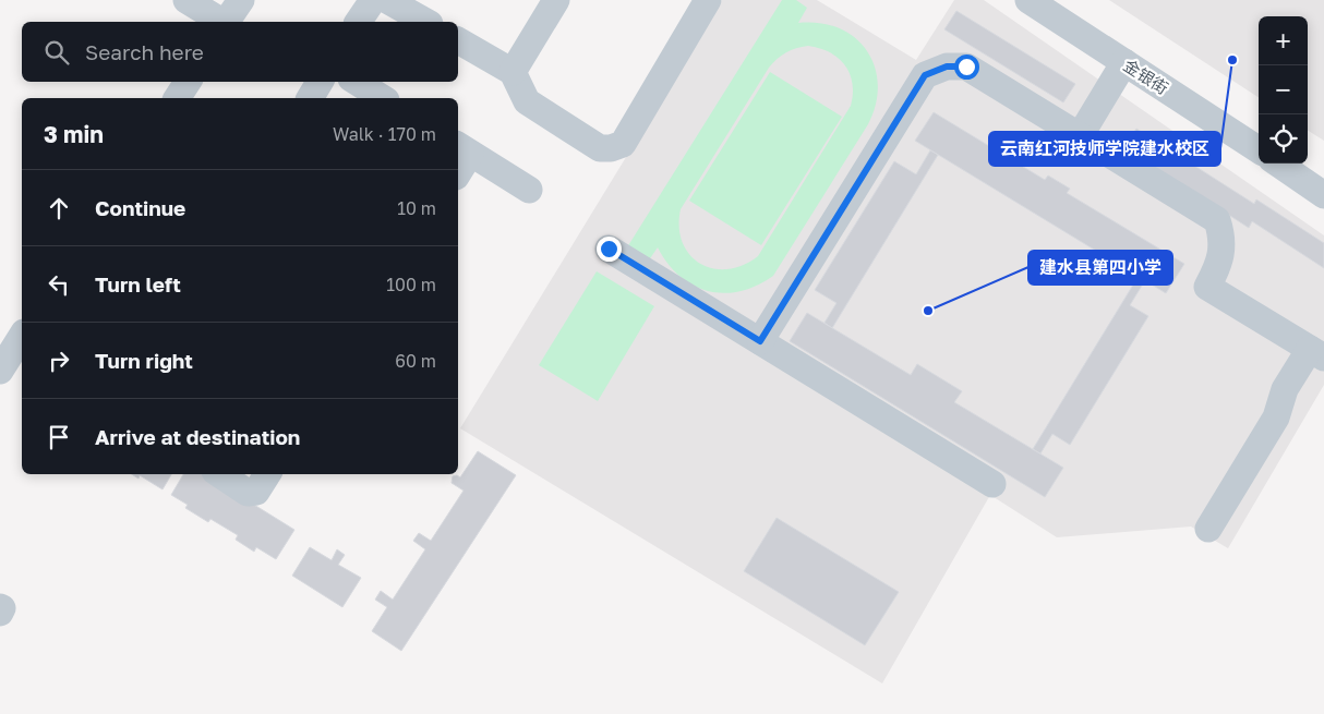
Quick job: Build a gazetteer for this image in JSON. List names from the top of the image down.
{
  "streets": {
    "street": ["金银街"]
  },
  "places": ["云南红河技师学院建水校区", "建水县第四小学"],
  "page": {
    "map_buttons": ["+", "−"],
    "search": "Search here",
    "heading": ["3 min", "Walk · 170 m"],
    "list": [
      ["Continue", "10 m"],
      ["Turn left", "100 m"],
      ["Turn right", "60 m"],
      "Arrive at destination"
    ]
  }
}
